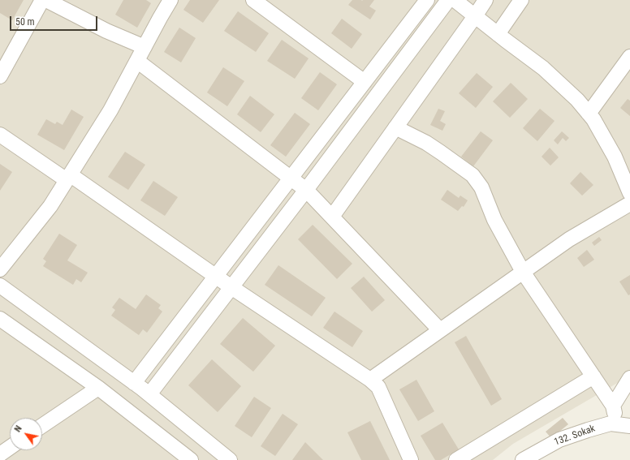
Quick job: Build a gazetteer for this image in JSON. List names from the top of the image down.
{
  "streets": {
    "street": ["132. Sokak"]
  },
  "scale_bar": "50 m",
  "north": "top left"
}
